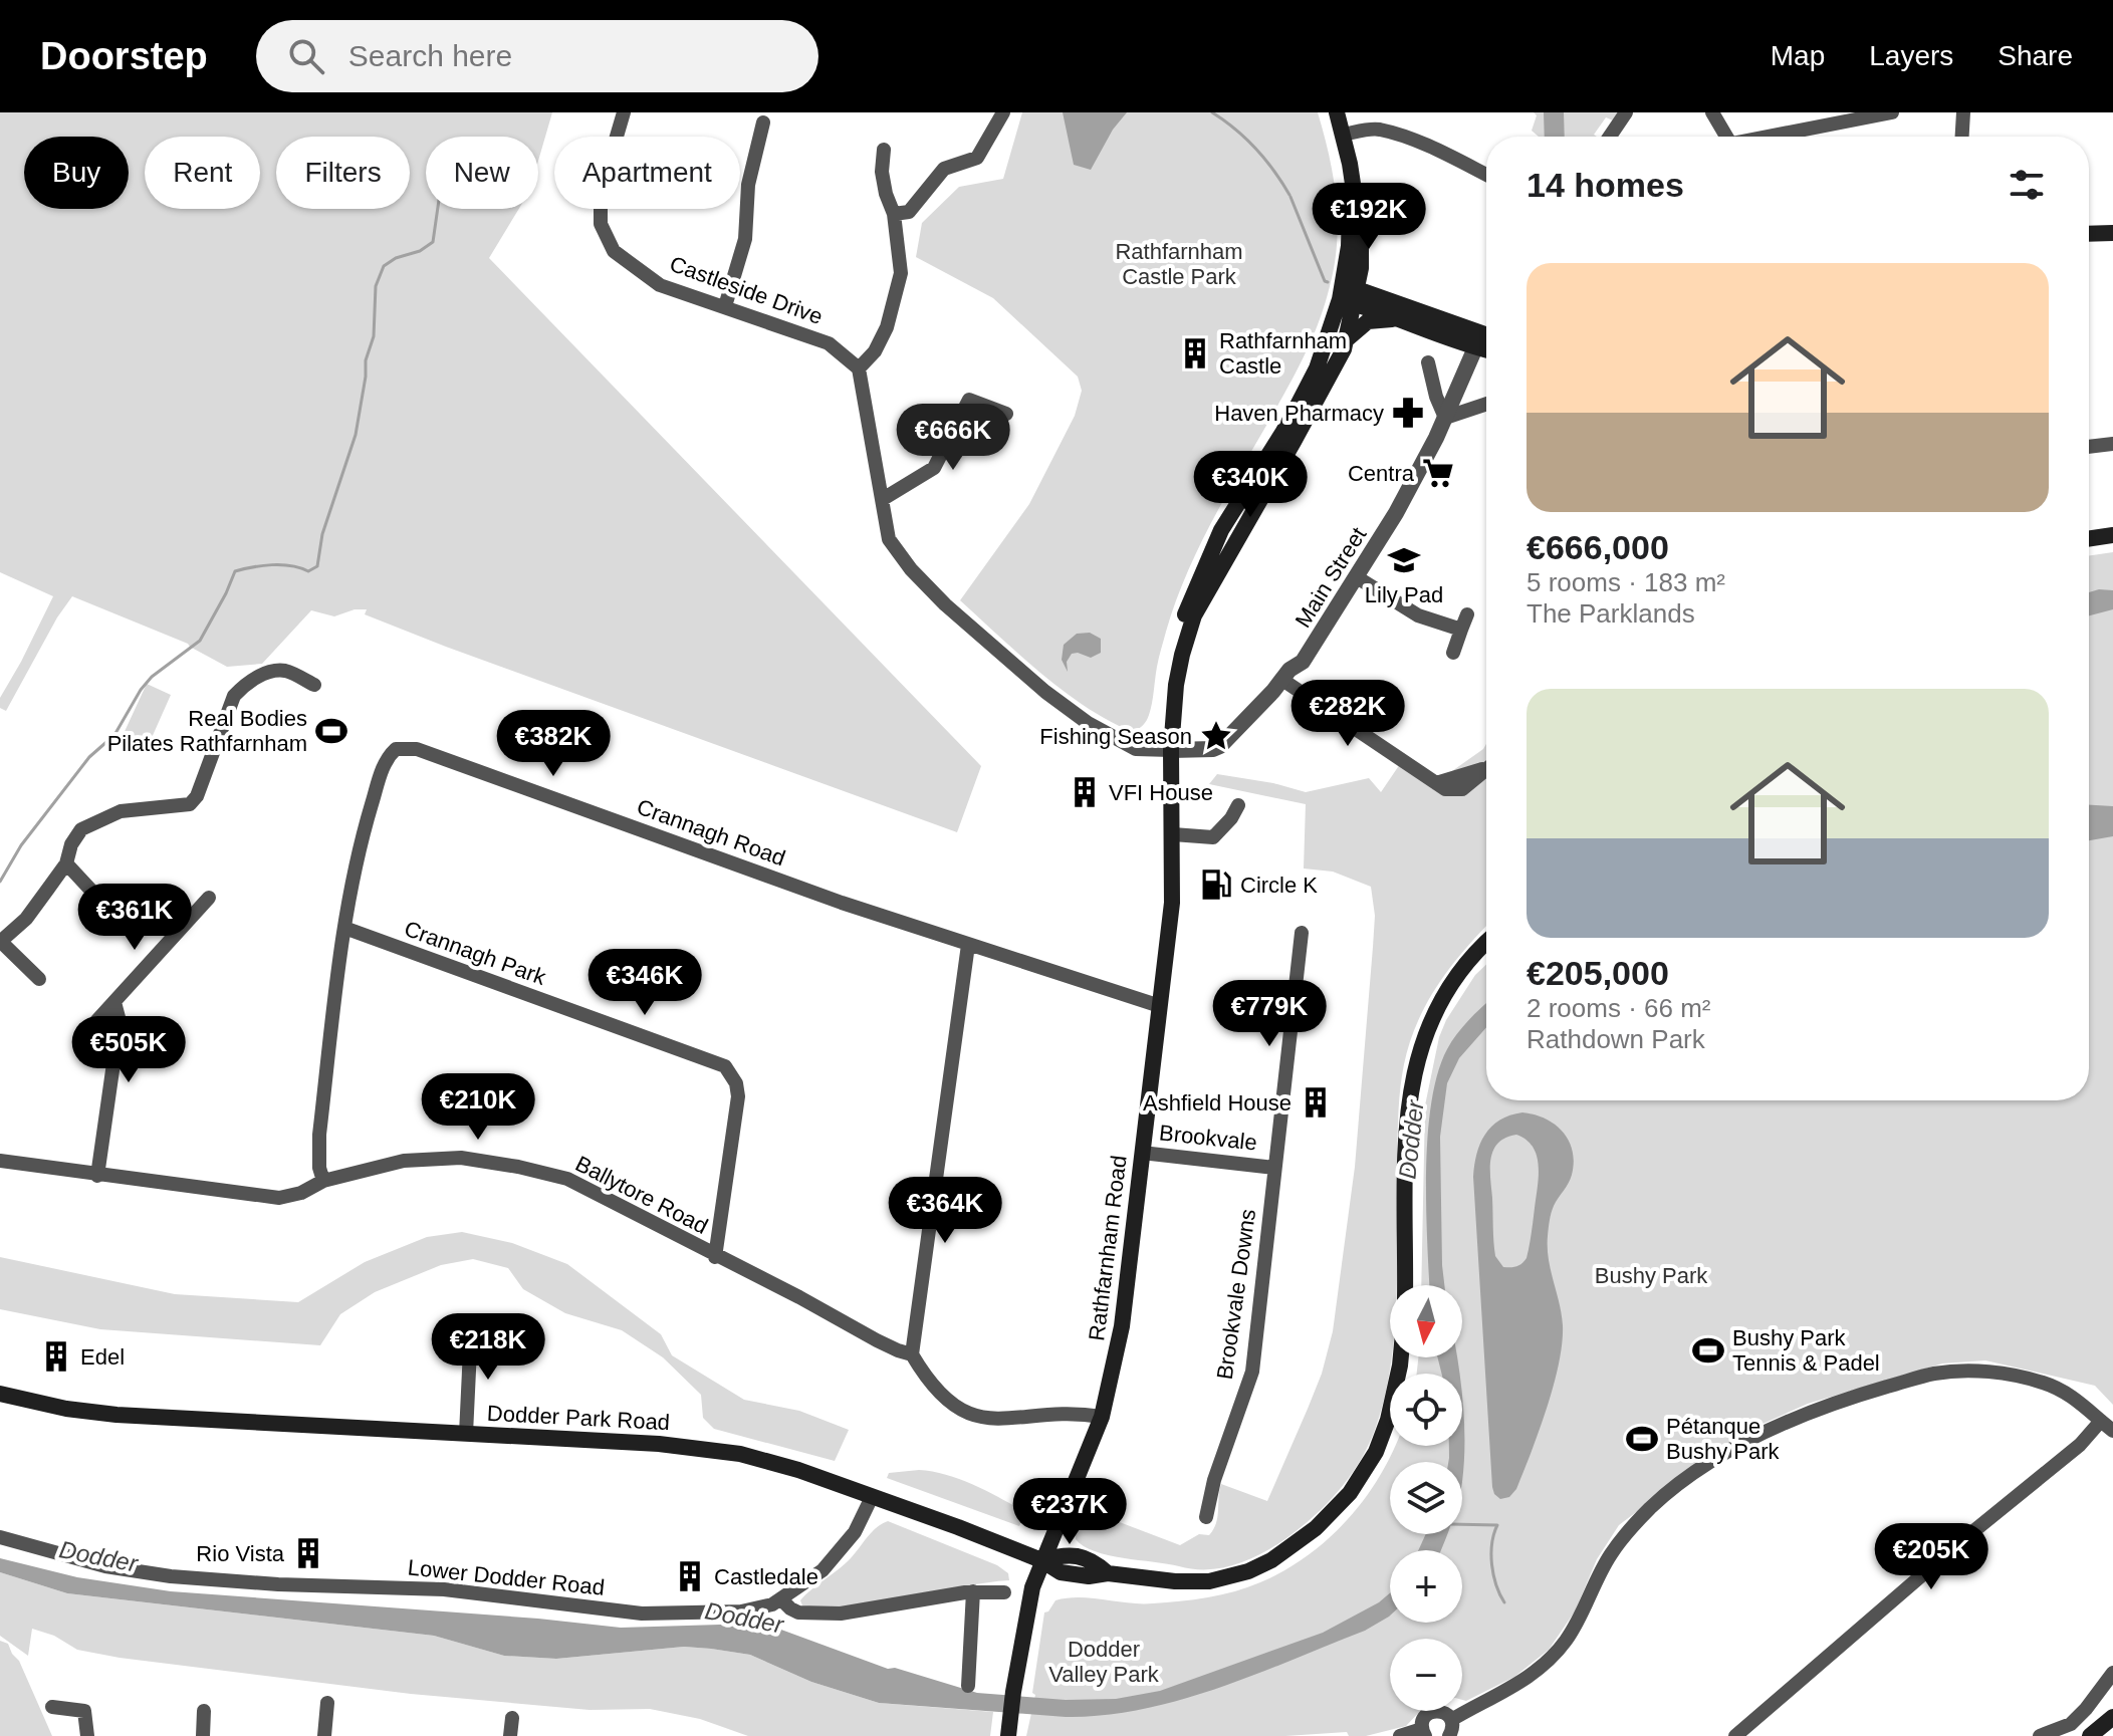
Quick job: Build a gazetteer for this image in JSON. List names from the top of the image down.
{
  "streets": {
    "main road": ["Rathfarnham Road", "Dodder Park Road"],
    "street": [
      "Castleside Drive",
      "Main Street",
      "Crannagh Road",
      "Crannagh Park",
      "Brookvale",
      "Ballytore Road",
      "Brookvale Downs",
      "Lower Dodder Road"
    ]
  },
  "crossings": [
    ["Main Street", "Rathfarnham Road"],
    ["Crannagh Road", "Crannagh Park"],
    ["Crannagh Road", "Ballytore Road"],
    ["Crannagh Road", "Rathfarnham Road"],
    ["Crannagh Park", "Ballytore Road"],
    ["Brookvale", "Rathfarnham Road"],
    ["Brookvale", "Brookvale Downs"],
    ["Rathfarnham Road", "Dodder Park Road"],
    ["Dodder Park Road", "Lower Dodder Road"]
  ],
  "water": ["Dodder"],
  "parks": ["Rathfarnham Castle Park", "Bushy Park", "Dodder Valley Park"],
  "places": {
    "building": [
      "Rathfarnham Castle",
      "VFI House",
      "Ashfield House",
      "Edel",
      "Rio Vista",
      "Castledale"
    ],
    "pharmacy": ["Haven Pharmacy"],
    "supermarket": ["Centra"],
    "school or university": ["Lily Pad"],
    "sports": ["Real Bodies Pilates Rathfarnham", "Bushy Park Tennis & Padel", "Pétanque Bushy Park"],
    "place": ["Fishing Season"],
    "fuel station": ["Circle K"]
  },
  "north": "bottom",
  "page": {
    "header": "Doorstep",
    "search": "Search here",
    "nav": ["Map", "Layers", "Share"],
    "chip": [
      "Buy",
      "Rent",
      "Filters",
      "New",
      "Apartment"
    ],
    "heading": "14 homes",
    "price": [
      "€192K",
      "€666K",
      "€340K",
      "€282K",
      "€382K",
      "€361K",
      "€346K",
      "€779K",
      "€505K",
      "€210K",
      "€364K",
      "€218K",
      "€237K",
      "€205K"
    ],
    "list": [
      {
        "name": "€666,000",
        "note": "5 rooms · 183 m² · The Parklands"
      },
      {
        "name": "€205,000",
        "note": "2 rooms · 66 m² · Rathdown Park"
      }
    ],
    "map_buttons": ["+", "−"]
  }
}
